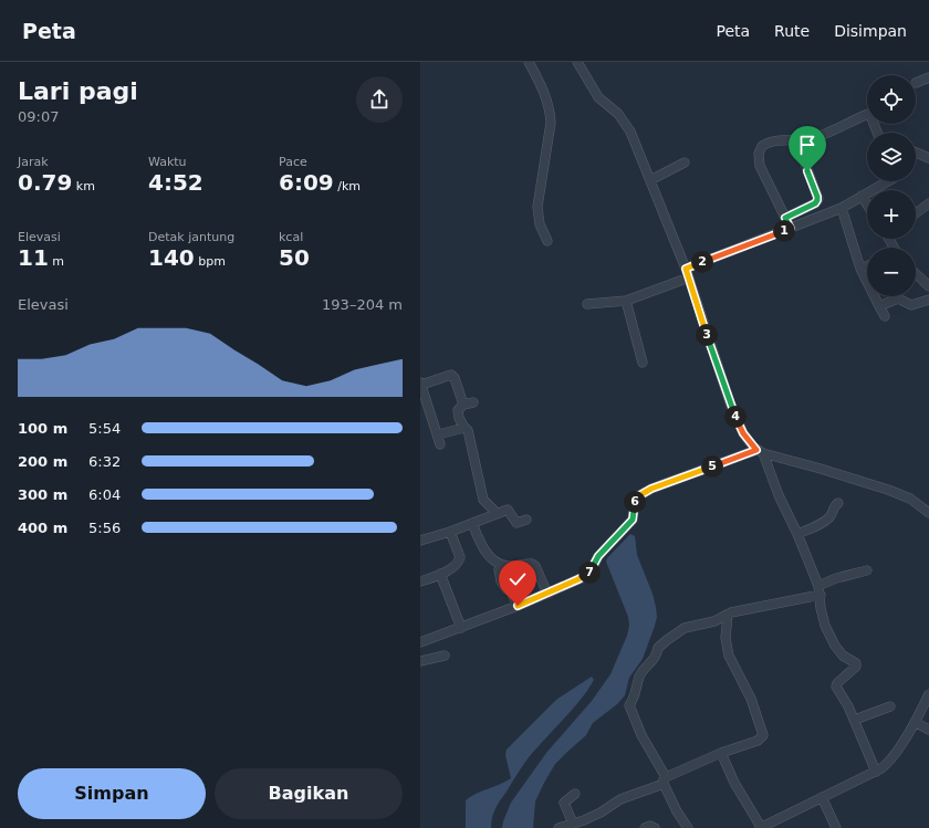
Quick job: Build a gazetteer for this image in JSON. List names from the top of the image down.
{
  "page": {
    "header": "Peta",
    "nav": ["Peta", "Rute", "Disimpan"],
    "heading": ["Lari pagi", "09:07"],
    "map_buttons": ["+", "−"],
    "stats": [
      ["Jarak", "0.79 km"],
      ["Waktu", "4:52"],
      ["Pace", "6:09 /km"],
      ["Elevasi", "11 m"],
      ["Detak jantung", "140 bpm"],
      ["kcal", "50"]
    ],
    "pins": [
      "1",
      "2",
      "3",
      "4",
      "5",
      "6",
      "7"
    ],
    "chart": ["Elevasi", "193–204 m"],
    "list": [
      {
        "name": "100 m",
        "note": "5:54"
      },
      {
        "name": "200 m",
        "note": "6:32"
      },
      {
        "name": "300 m",
        "note": "6:04"
      },
      {
        "name": "400 m",
        "note": "5:56"
      }
    ],
    "buttons": ["Simpan", "Bagikan"]
  }
}
